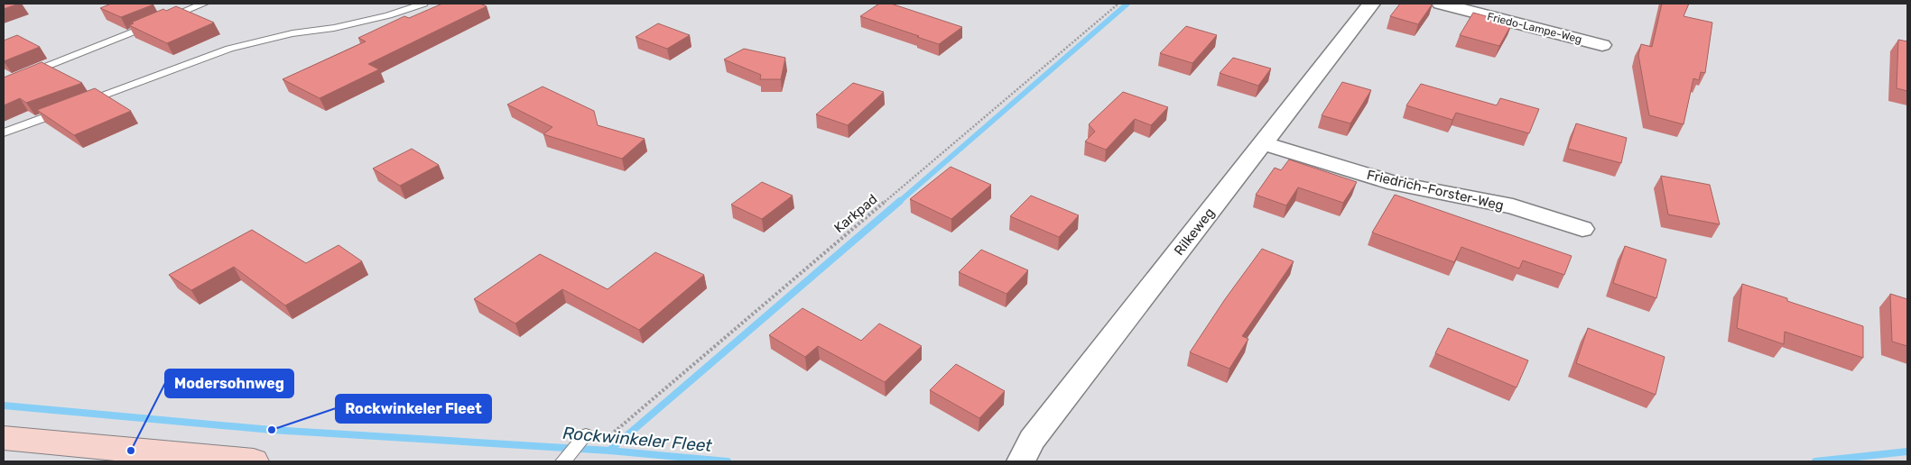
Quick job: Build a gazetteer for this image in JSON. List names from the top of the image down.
{
  "streets": {
    "street": ["Friedo-Lampe-Weg", "Friedrich-Forster-Weg", "Rilkeweg"],
    "path": ["Karkpad"]
  },
  "crossings": [
    ["Friedrich-Forster-Weg", "Rilkeweg"]
  ],
  "water": ["Rockwinkeler Fleet"],
  "places": ["Rockwinkeler Fleet", "Modersohnweg"]
}
